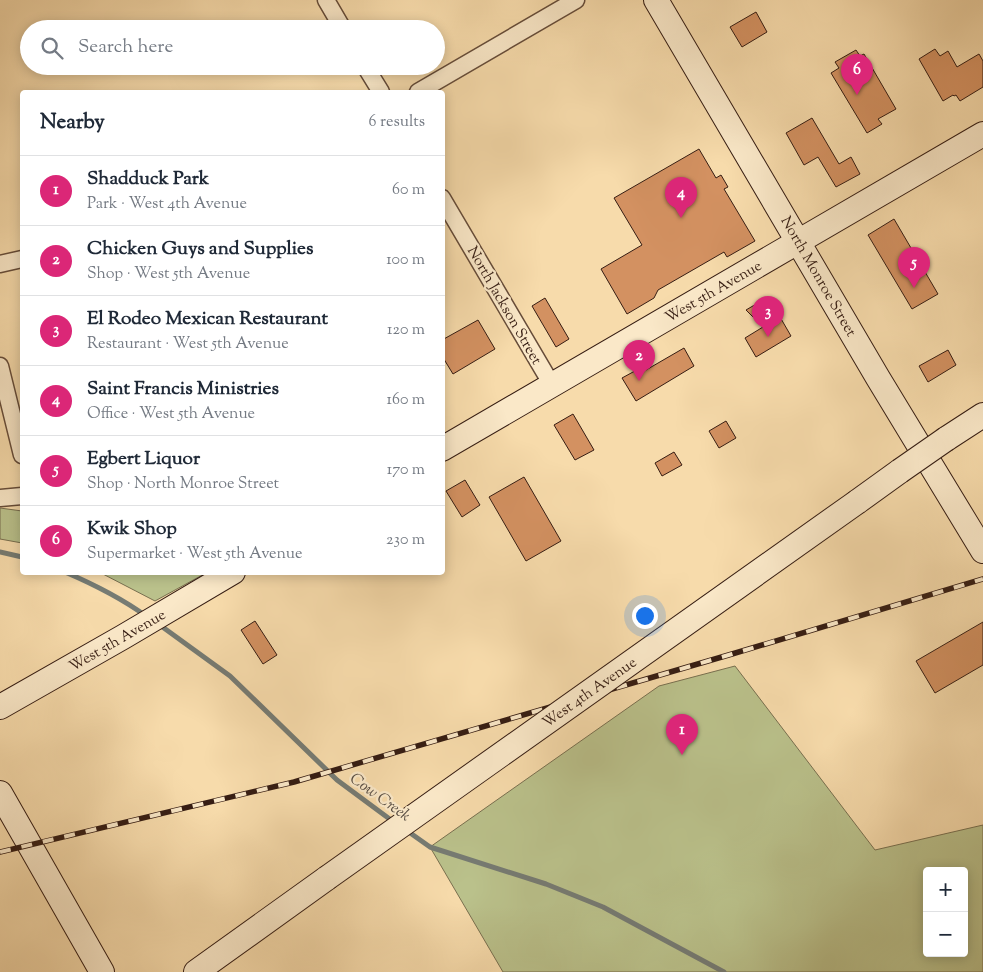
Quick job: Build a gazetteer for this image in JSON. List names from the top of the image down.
{
  "streets": {
    "street": [
      "North Monroe Street",
      "West 5th Avenue",
      "North Jackson Street",
      "West 4th Avenue"
    ]
  },
  "crossings": [
    ["North Monroe Street", "West 5th Avenue"],
    ["West 5th Avenue", "North Jackson Street"]
  ],
  "water": ["Cow Creek"],
  "page": {
    "search": "Search here",
    "pins": [
      "6",
      "4",
      "5",
      "3",
      "2",
      "1"
    ],
    "heading": ["Nearby", "6 results"],
    "list": [
      {
        "mark": "1",
        "name": "Shadduck Park",
        "note": "Park · West 4th Avenue",
        "value": "60 m"
      },
      {
        "mark": "2",
        "name": "Chicken Guys and Supplies",
        "note": "Shop · West 5th Avenue",
        "value": "100 m"
      },
      {
        "mark": "3",
        "name": "El Rodeo Mexican Restaurant",
        "note": "Restaurant · West 5th Avenue",
        "value": "120 m"
      },
      {
        "mark": "4",
        "name": "Saint Francis Ministries",
        "note": "Office · West 5th Avenue",
        "value": "160 m"
      },
      {
        "mark": "5",
        "name": "Egbert Liquor",
        "note": "Shop · North Monroe Street",
        "value": "170 m"
      },
      {
        "mark": "6",
        "name": "Kwik Shop",
        "note": "Supermarket · West 5th Avenue",
        "value": "230 m"
      }
    ],
    "map_buttons": ["+", "−"]
  }
}
